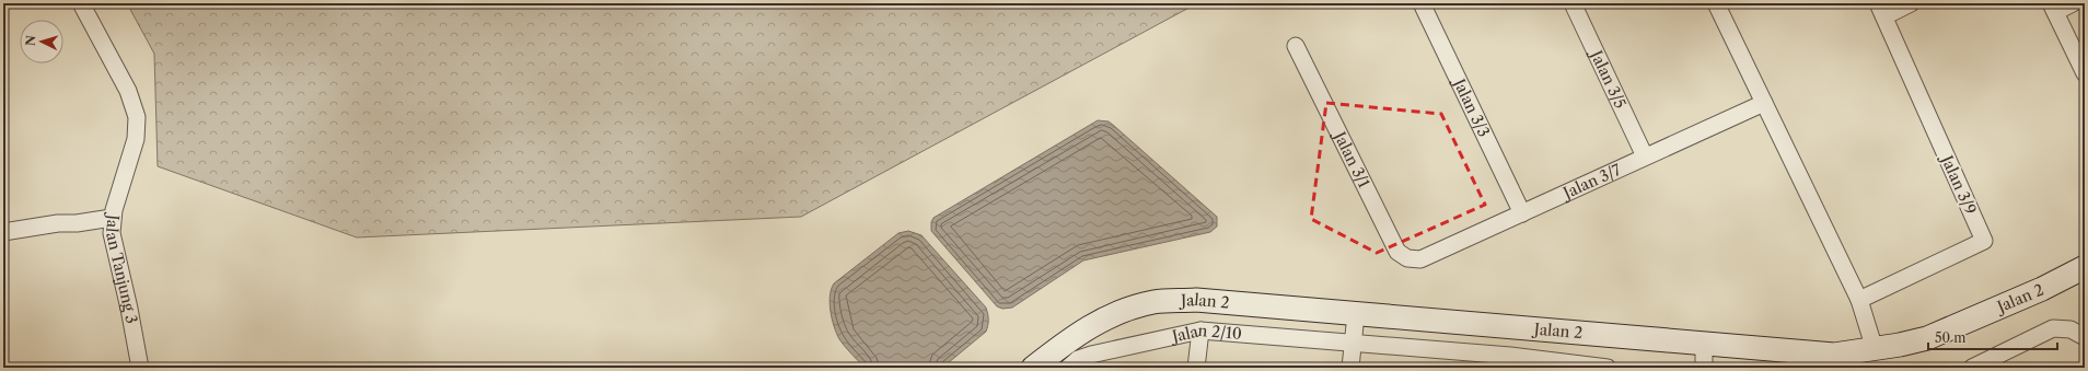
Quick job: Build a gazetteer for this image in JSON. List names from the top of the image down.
{
  "streets": {
    "street": [
      "Jalan 3/5",
      "Jalan 3/3",
      "Jalan 3/1",
      "Jalan 3/7",
      "Jalan 3/9",
      "Jalan Tanjung 3",
      "Jalan 2",
      "Jalan 2/10"
    ]
  },
  "crossings": [
    ["Jalan 3/5", "Jalan 3/7"],
    ["Jalan 3/3", "Jalan 3/7"],
    ["Jalan 3/1", "Jalan 3/7"]
  ],
  "scale_bar": "50 m",
  "north": "left"
}
